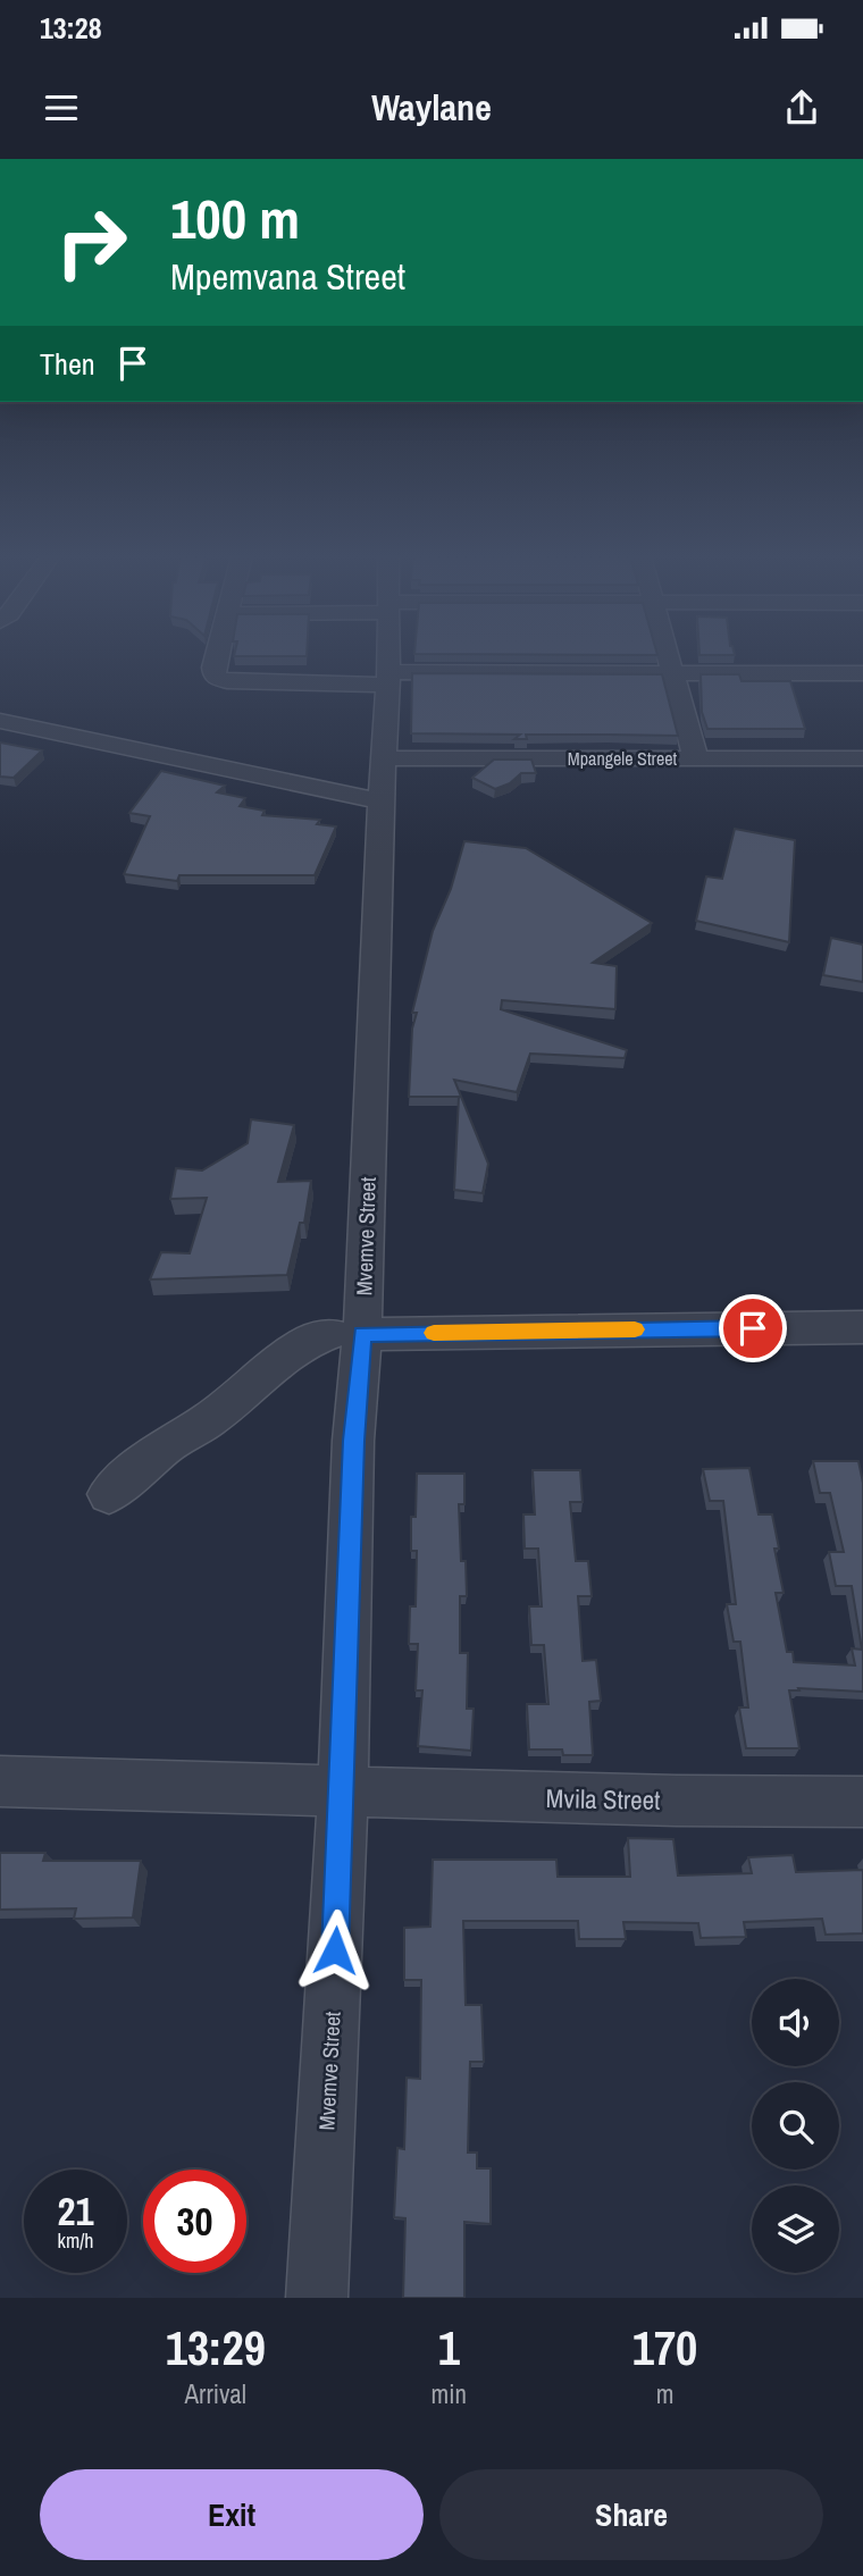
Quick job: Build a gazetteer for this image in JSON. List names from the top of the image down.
{
  "streets": {
    "street": ["Mpangele Street", "Mvemve Street", "Mvila Street"]
  },
  "crossings": [
    ["Mpangele Street", "Mvemve Street"],
    ["Mvemve Street", "Mvila Street"]
  ],
  "page": {
    "status": "13:28",
    "header": "Waylane",
    "turn": ["100 m", "Mpemvana Street"],
    "then": "Then",
    "speed": "21 km/h",
    "limit": "30",
    "eta": [
      "13:29",
      "Arrival",
      "1",
      "min",
      "170",
      "m"
    ],
    "buttons": ["Exit", "Share"]
  }
}
